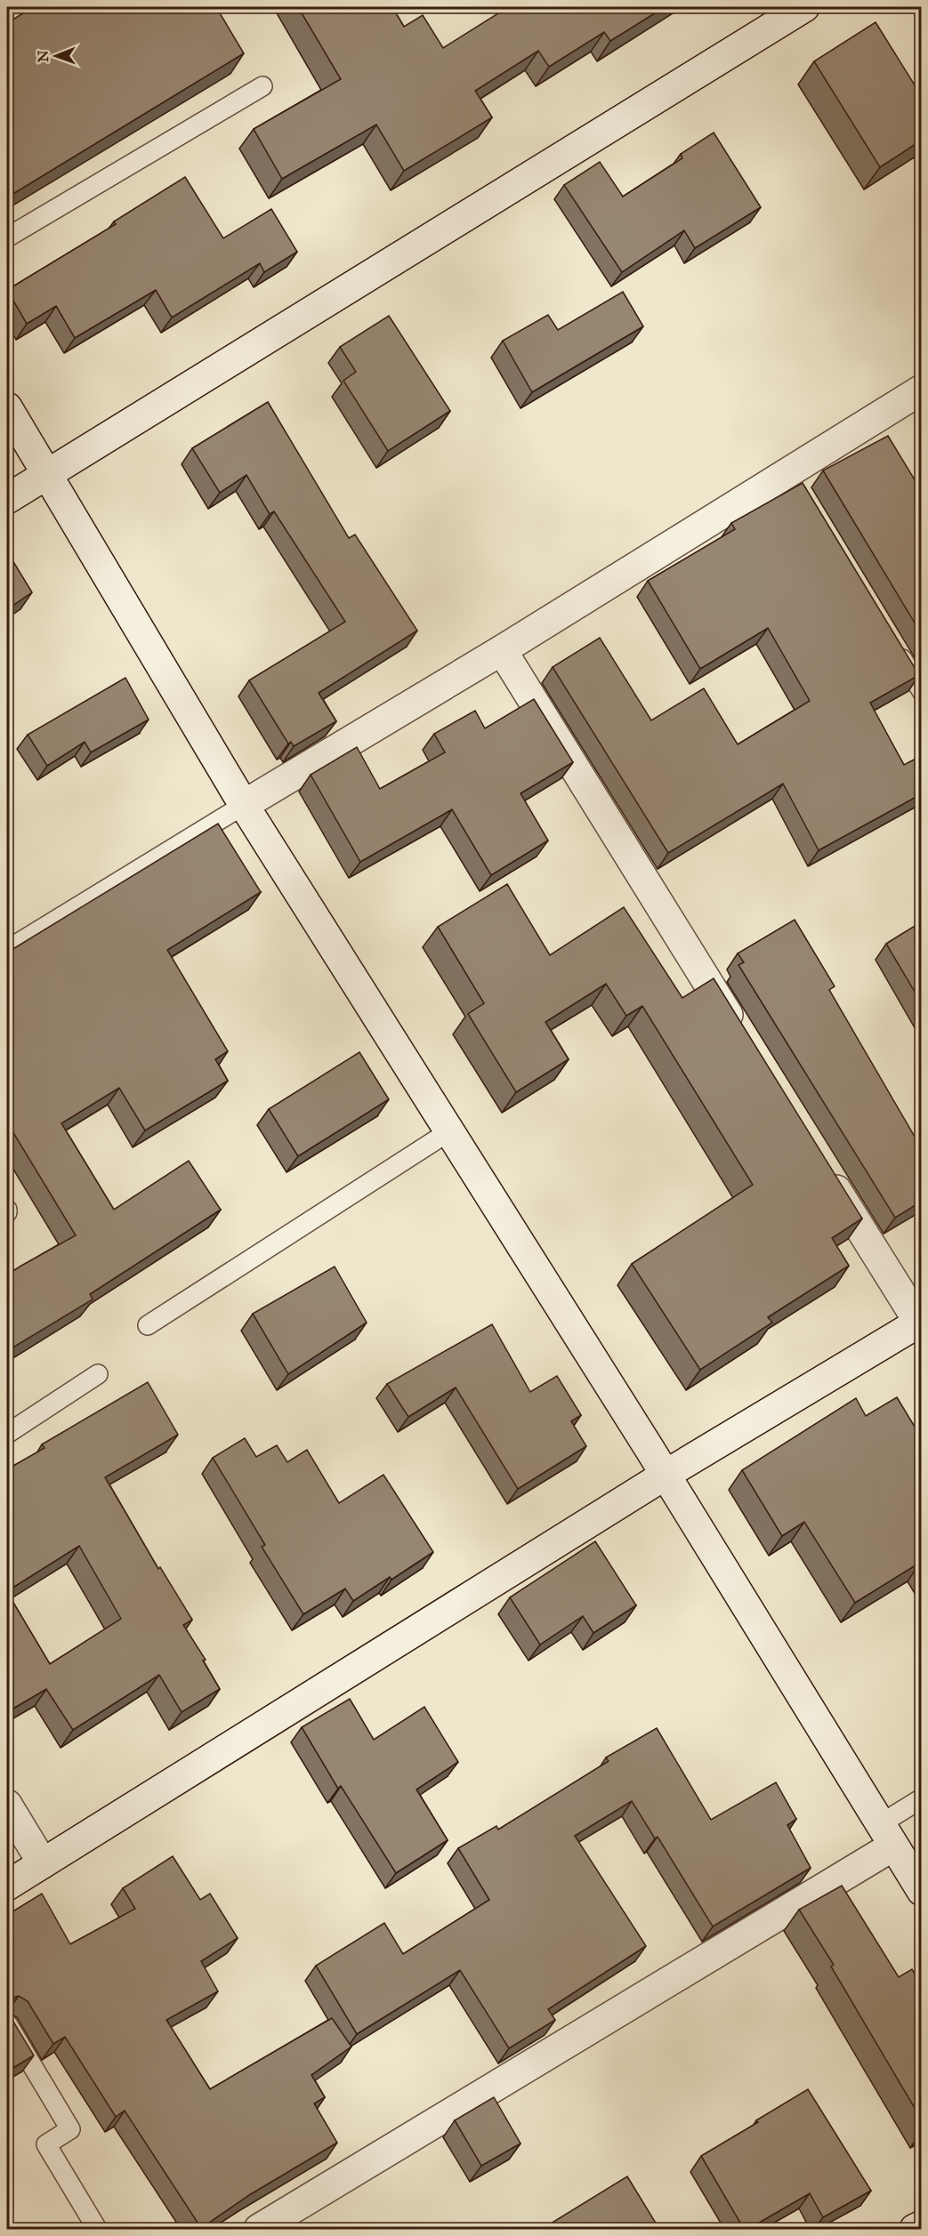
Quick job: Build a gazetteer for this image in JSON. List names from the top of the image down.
{
  "north": "left"
}
